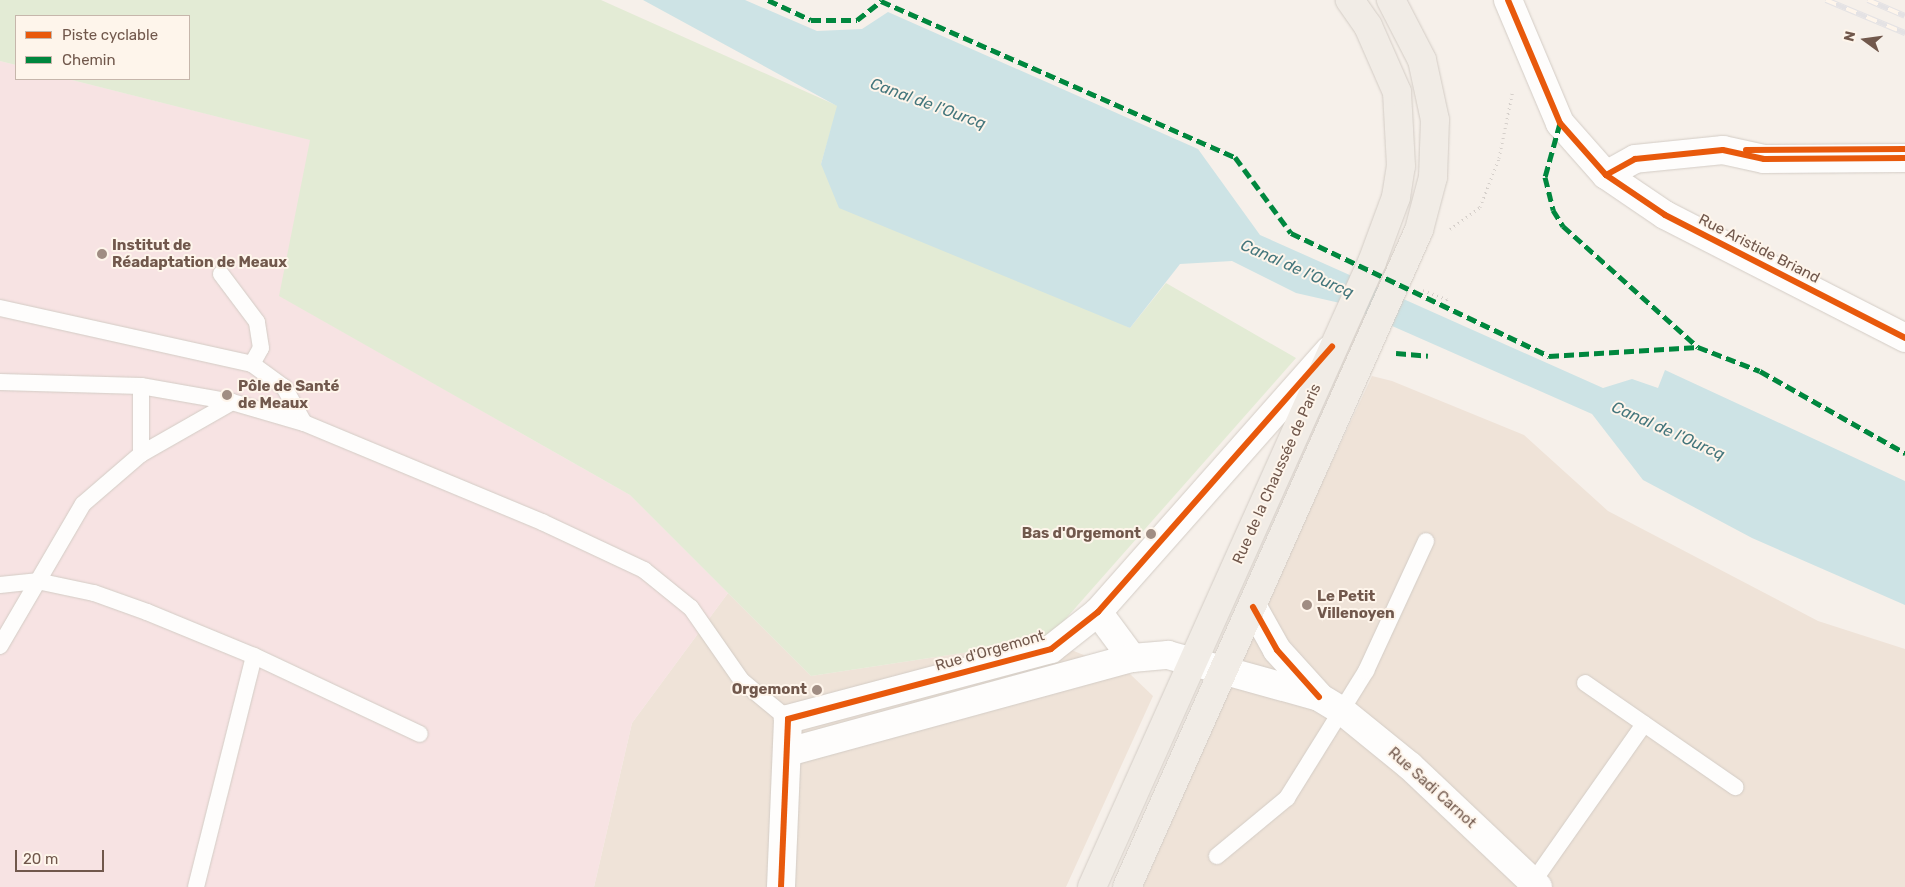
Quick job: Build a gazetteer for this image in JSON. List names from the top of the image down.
{
  "streets": {
    "main road": ["Rue de la Chaussée de Paris"],
    "street": ["Rue Aristide Briand", "Rue d'Orgemont", "Rue Sadi Carnot"]
  },
  "crossings": [
    ["Rue de la Chaussée de Paris", "Rue d'Orgemont"],
    ["Rue de la Chaussée de Paris", "Rue Sadi Carnot"]
  ],
  "water": ["Canal de l'Ourcq"],
  "places": [
    "Institut de Réadaptation de Meaux",
    "Pôle de Santé de Meaux",
    "Bas d'Orgemont",
    "Le Petit Villenoyen",
    "Orgemont"
  ],
  "legend": ["Piste cyclable", "Chemin"],
  "scale_bar": "20 m",
  "north": "left"
}
